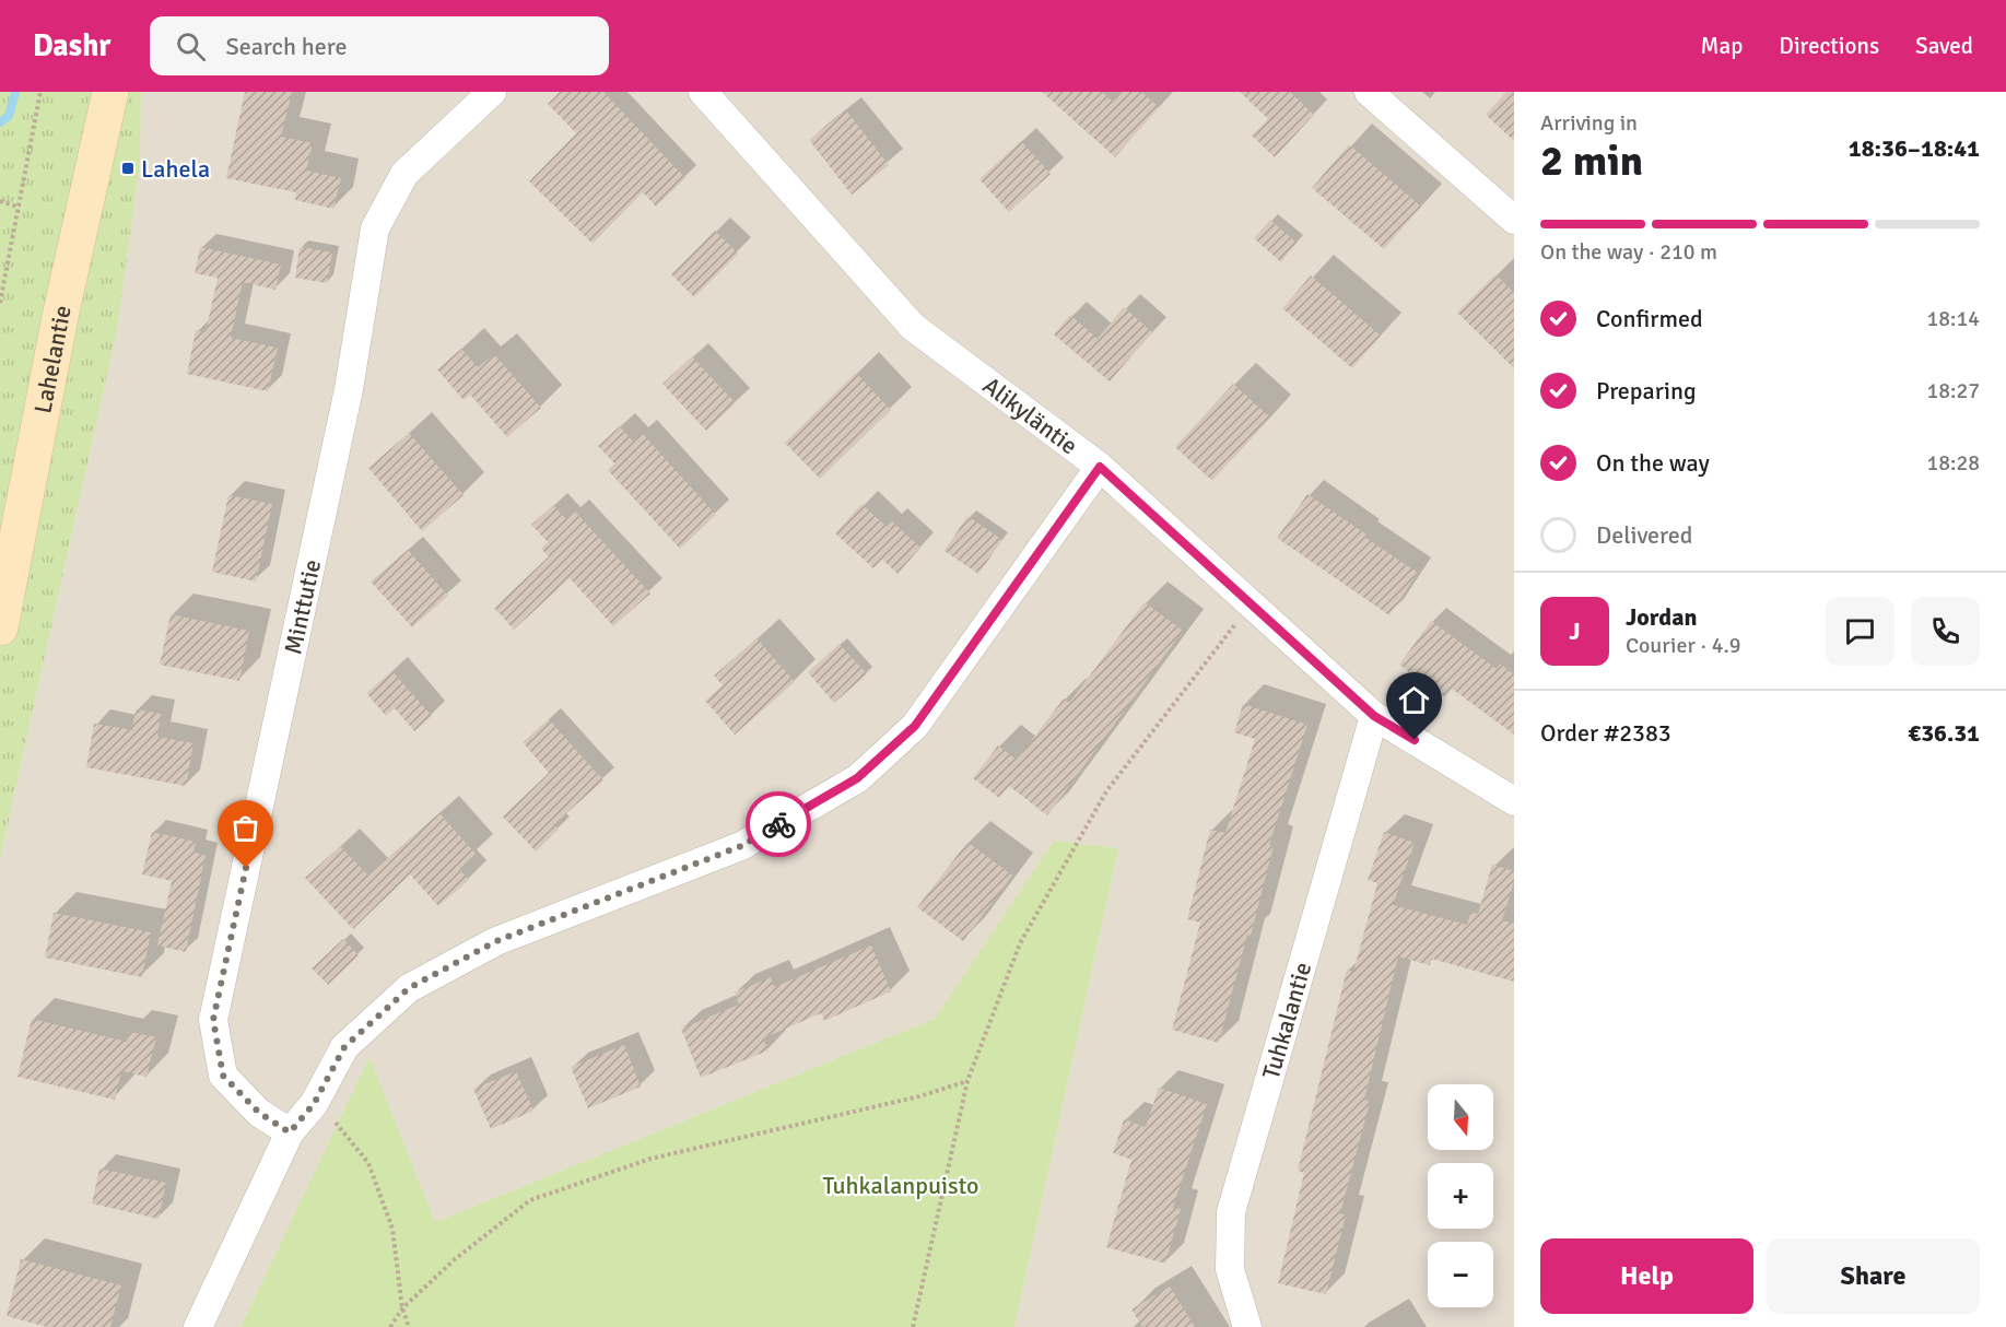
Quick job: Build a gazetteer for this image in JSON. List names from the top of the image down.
{
  "streets": {
    "main road": ["Lahelantie"],
    "street": ["Alikyläntie", "Minttutie", "Tuhkalantie"]
  },
  "crossings": [
    ["Alikyläntie", "Tuhkalantie"]
  ],
  "parks": ["Tuhkalanpuisto"],
  "places": {
    "transit": ["Lahela"]
  },
  "north": "bottom",
  "page": {
    "header": "Dashr",
    "search": "Search here",
    "nav": ["Map", "Directions", "Saved"],
    "heading": ["2 min", "Arriving in", "18:36–18:41"],
    "panel": [
      "Jordan",
      "Courier · 4.9",
      "Order #2383",
      "€36.31"
    ],
    "bar": "On the way · 210 m",
    "list": [
      ["Confirmed", "18:14"],
      ["Preparing", "18:27"],
      ["On the way", "18:28"],
      "Delivered"
    ],
    "round": "J",
    "map_buttons": ["+", "−"],
    "buttons": ["Help", "Share"]
  }
}
